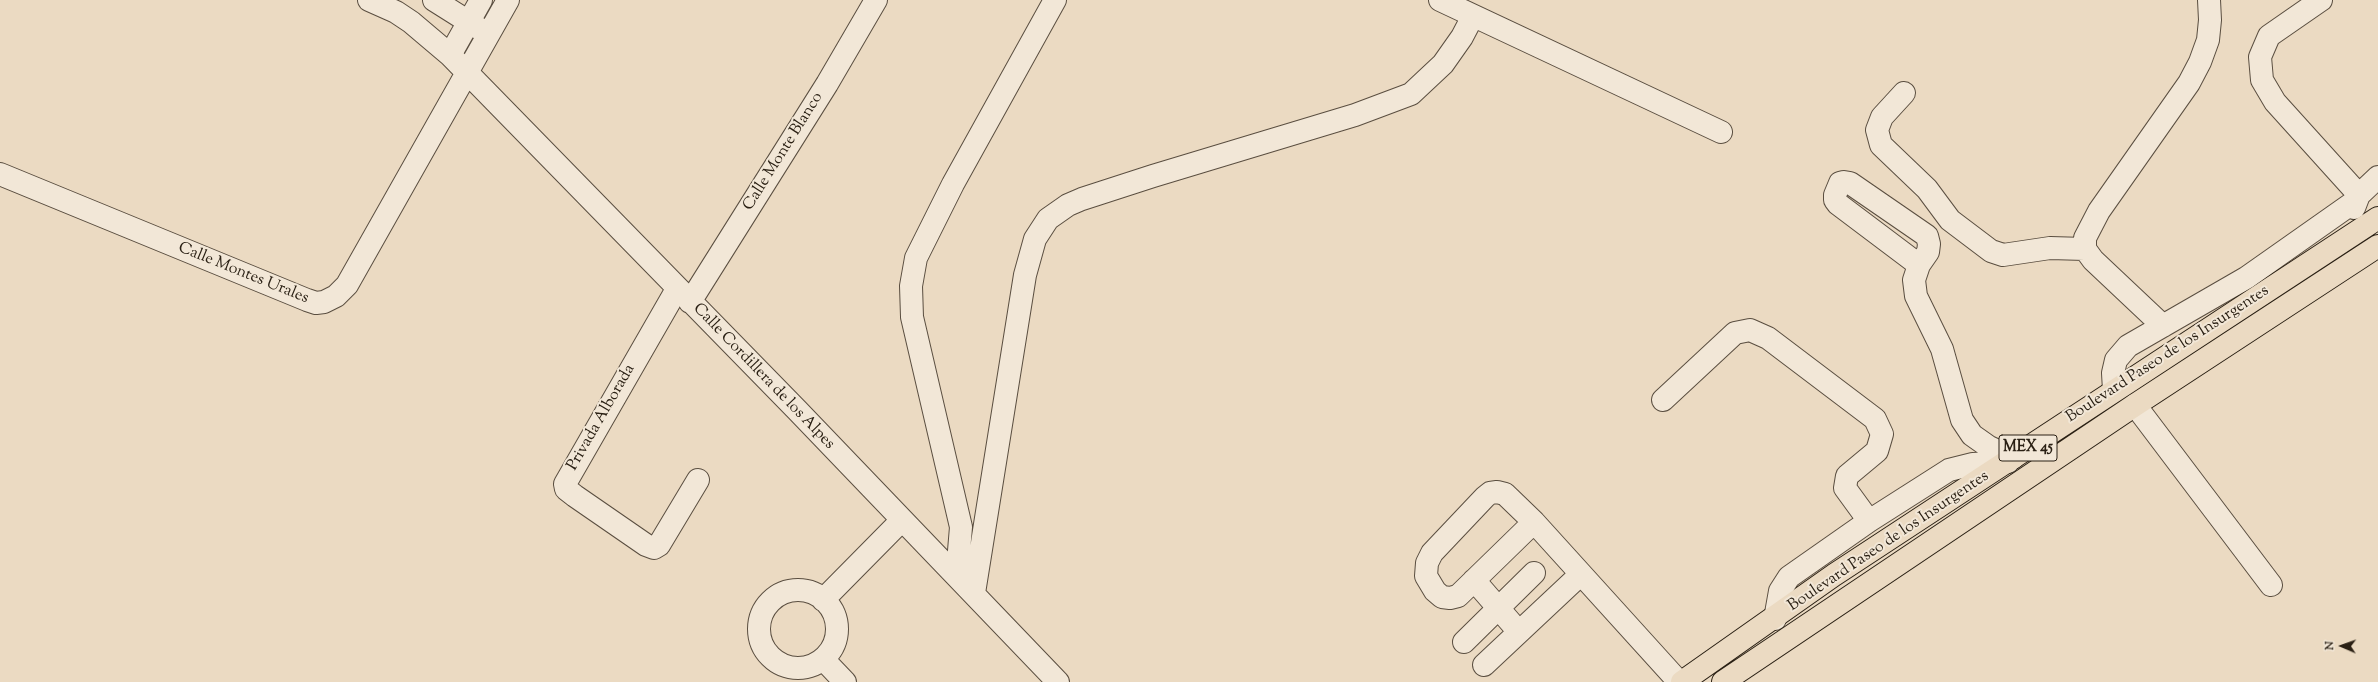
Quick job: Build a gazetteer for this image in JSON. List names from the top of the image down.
{
  "streets": {
    "main road": ["Boulevard Paseo de los Insurgentes", "MEX 45"],
    "street": [
      "Calle Monte Blanco",
      "Calle Montes Urales",
      "Calle Cordillera de los Alpes",
      "Privada Alborada"
    ]
  },
  "crossings": [
    ["Calle Monte Blanco", "Calle Cordillera de los Alpes"],
    ["Calle Monte Blanco", "Privada Alborada"],
    ["Calle Montes Urales", "Calle Cordillera de los Alpes"],
    ["Calle Cordillera de los Alpes", "Privada Alborada"]
  ],
  "north": "left"
}
